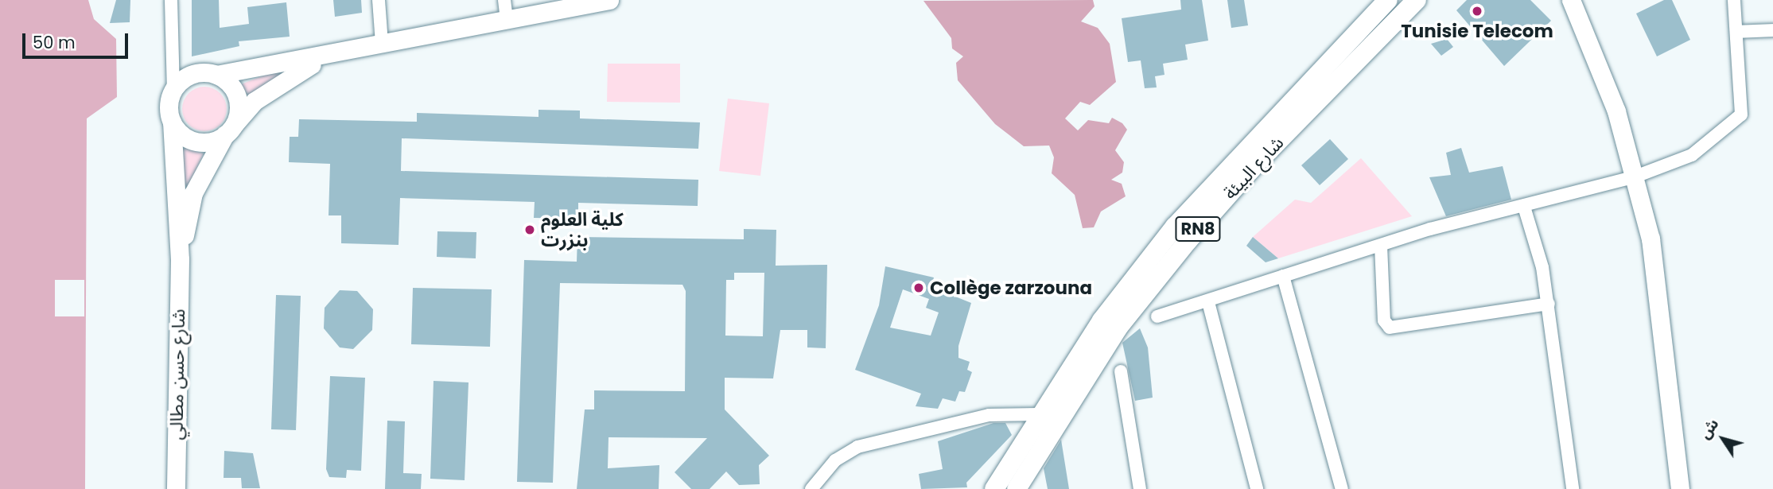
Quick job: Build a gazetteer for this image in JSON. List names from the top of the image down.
{
  "streets": {
    "main road": ["شارع البيئة", "RN8"],
    "street": ["شارع حسن مطالي"]
  },
  "places": ["Tunisie Telecom", "كلية العلوم بنزرت", "Collège zarzouna"],
  "scale_bar": "50 m",
  "north": "top left"
}
